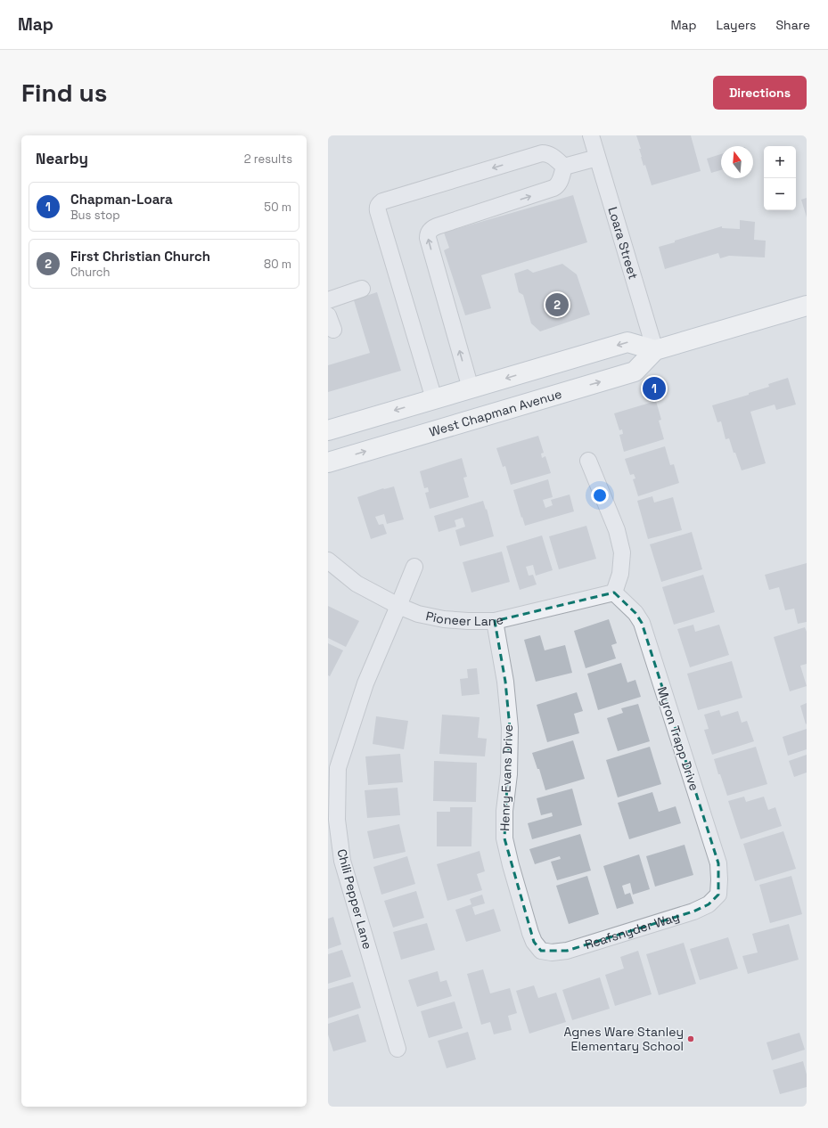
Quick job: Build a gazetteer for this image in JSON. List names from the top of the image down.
{
  "streets": {
    "main road": ["West Chapman Avenue"],
    "street": [
      "Loara Street",
      "Pioneer Lane",
      "Myron Trapp Drive",
      "Henry Evans Drive",
      "Chili Pepper Lane",
      "Reafsnyder Way"
    ]
  },
  "crossings": [
    ["Loara Street", "West Chapman Avenue"],
    ["Pioneer Lane", "Myron Trapp Drive"],
    ["Pioneer Lane", "Henry Evans Drive"],
    ["Pioneer Lane", "Chili Pepper Lane"],
    ["Myron Trapp Drive", "Reafsnyder Way"],
    ["Henry Evans Drive", "Reafsnyder Way"]
  ],
  "places": ["Agnes Ware Stanley Elementary School"],
  "north": "top",
  "page": {
    "header": "Map",
    "nav": ["Map", "Layers", "Share"],
    "buttons": "Directions",
    "title": "Find us",
    "heading": ["Nearby", "2 results"],
    "map_buttons": ["+", "−"],
    "list": [
      {
        "mark": "1",
        "name": "Chapman-Loara",
        "note": "Bus stop",
        "value": "50 m"
      },
      {
        "mark": "2",
        "name": "First Christian Church",
        "note": "Church",
        "value": "80 m"
      }
    ],
    "pins": ["2", "1"]
  }
}
